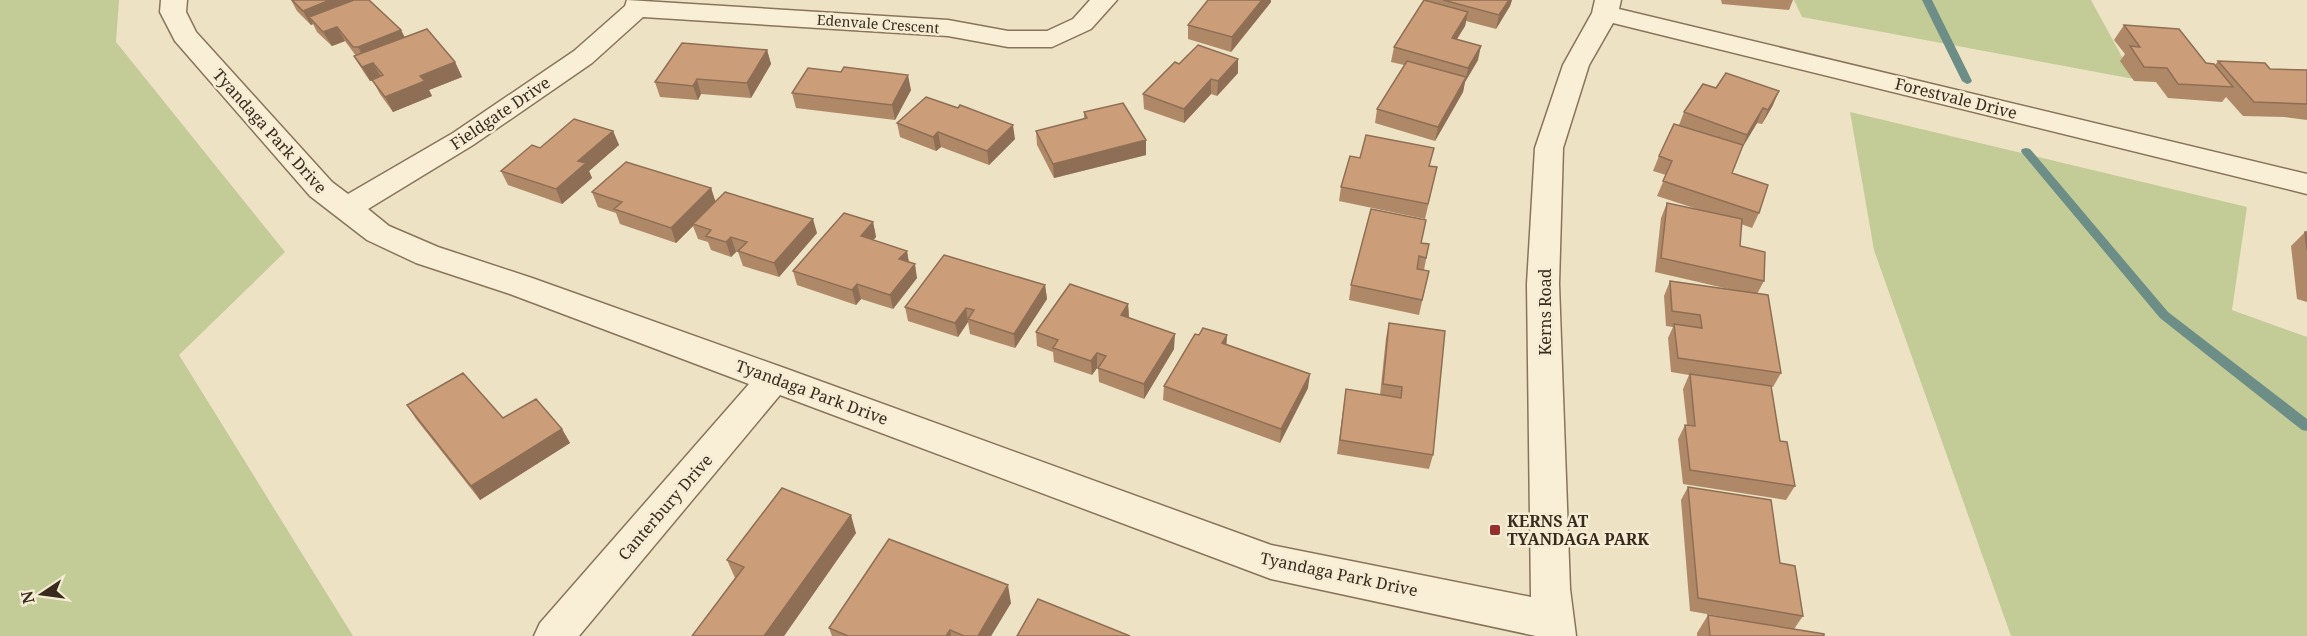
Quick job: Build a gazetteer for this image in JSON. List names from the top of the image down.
{
  "streets": {
    "street": [
      "Edenvale Crescent",
      "Forestvale Drive",
      "Fieldgate Drive",
      "Tyandaga Park Drive",
      "Kerns Road",
      "Canterbury Drive"
    ]
  },
  "crossings": [
    ["Edenvale Crescent", "Fieldgate Drive"],
    ["Forestvale Drive", "Kerns Road"],
    ["Fieldgate Drive", "Tyandaga Park Drive"],
    ["Tyandaga Park Drive", "Kerns Road"],
    ["Tyandaga Park Drive", "Canterbury Drive"]
  ],
  "places": {
    "transit": ["KERNS AT TYANDAGA PARK"]
  },
  "north": "left"
}
